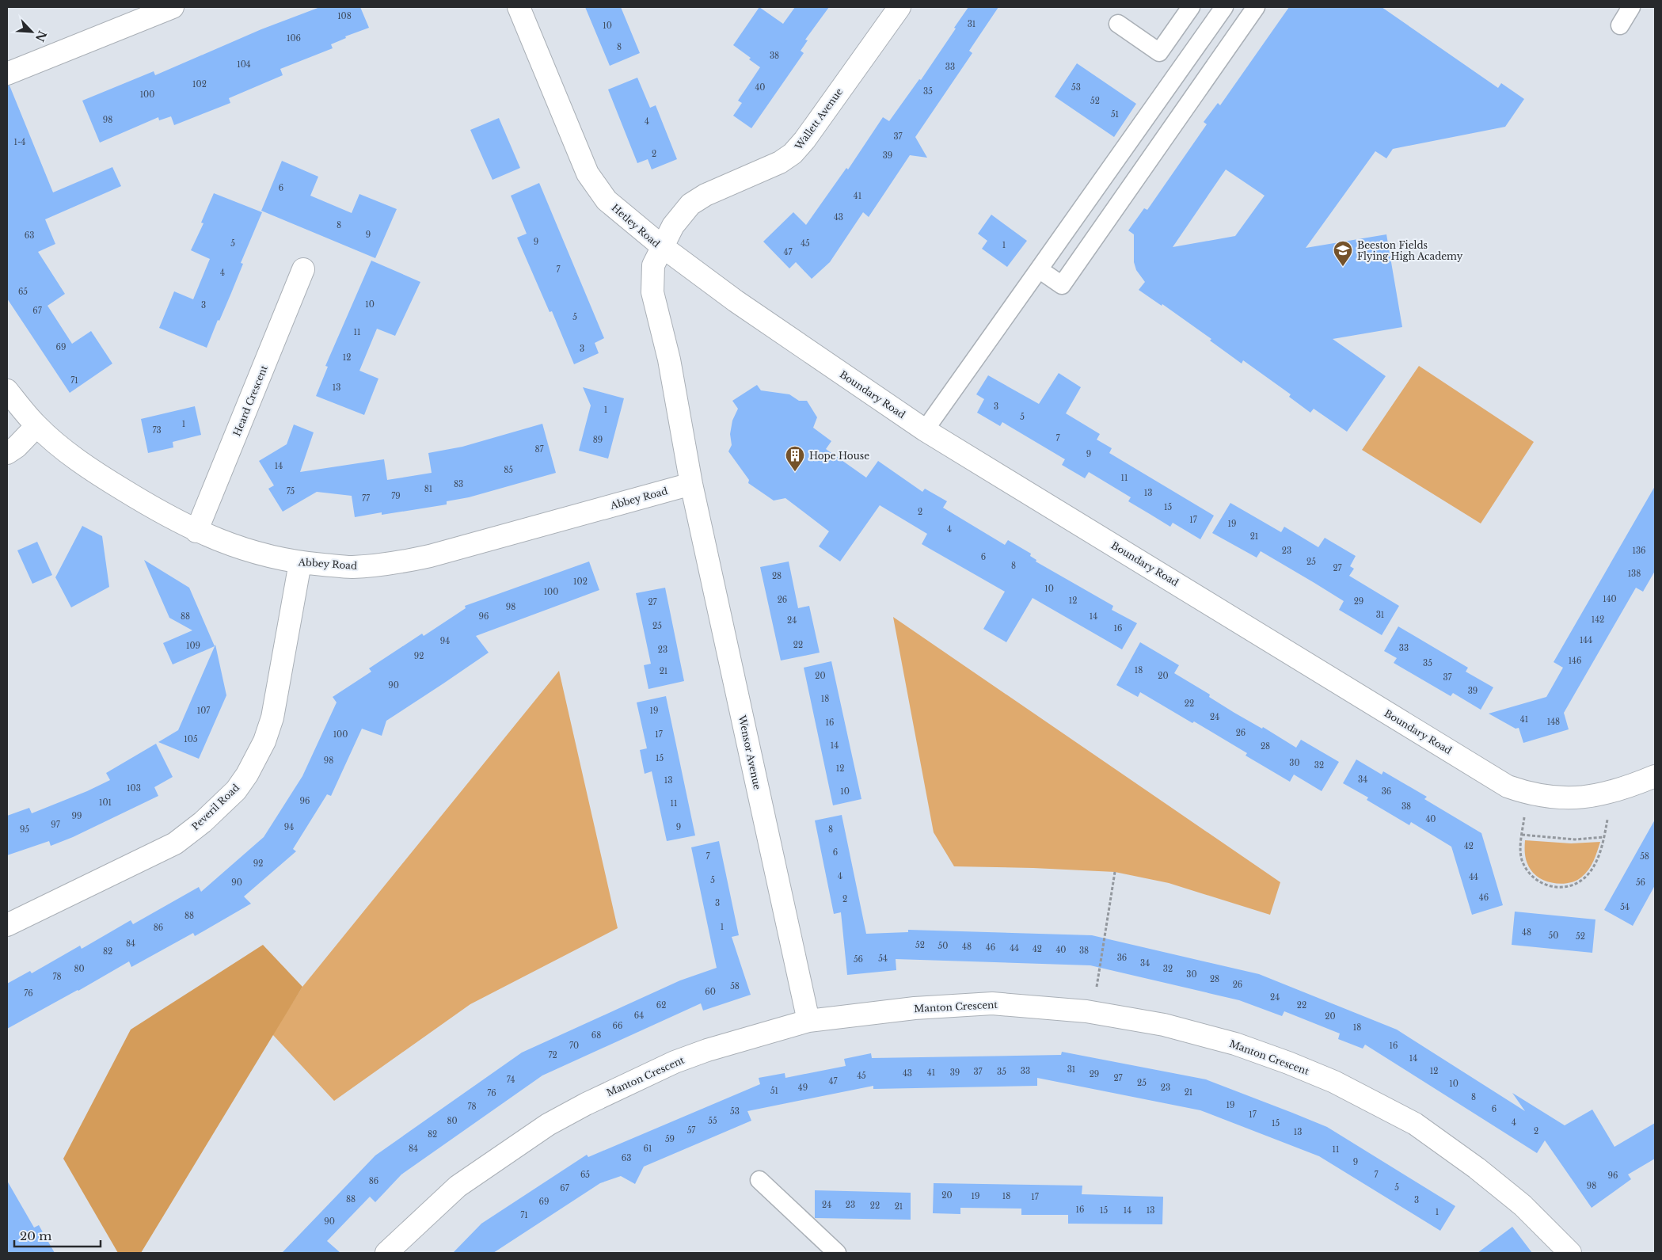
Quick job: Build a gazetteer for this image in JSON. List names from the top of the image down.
{
  "streets": {
    "street": [
      "Wallett Avenue",
      "Hetley Road",
      "Boundary Road",
      "Heard Crescent",
      "Abbey Road",
      "Wensor Avenue",
      "Peveril Road",
      "Manton Crescent"
    ]
  },
  "crossings": [
    ["Wallett Avenue", "Hetley Road"],
    ["Wallett Avenue", "Boundary Road"],
    ["Hetley Road", "Boundary Road"],
    ["Hetley Road", "Abbey Road"],
    ["Hetley Road", "Wensor Avenue"],
    ["Heard Crescent", "Abbey Road"],
    ["Abbey Road", "Wensor Avenue"],
    ["Abbey Road", "Peveril Road"],
    ["Wensor Avenue", "Manton Crescent"]
  ],
  "places": {
    "school or university": ["Beeston Fields Flying High Academy"],
    "building": ["Hope House"]
  },
  "house_numbers": [
    "108",
    "31",
    "10",
    "106",
    "8",
    "38",
    "104",
    "33",
    "102",
    "40",
    "53",
    "35",
    "100",
    "52",
    "51",
    "98",
    "4",
    "37",
    "1-4",
    "2",
    "39",
    "6",
    "41",
    "43",
    "8",
    "9",
    "63",
    "9",
    "5",
    "45",
    "1",
    "47",
    "7",
    "4",
    "65",
    "10",
    "3",
    "67",
    "5",
    "11",
    "69",
    "3",
    "12",
    "71",
    "13",
    "3",
    "1",
    "5",
    "1",
    "73",
    "7",
    "89",
    "87",
    "9",
    "14",
    "85",
    "11",
    "83",
    "81",
    "75",
    "13",
    "79",
    "77",
    "15",
    "2",
    "17",
    "19",
    "4",
    "21",
    "23",
    "136",
    "6",
    "25",
    "8",
    "27",
    "138",
    "28",
    "102",
    "10",
    "100",
    "140",
    "26",
    "12",
    "29",
    "27",
    "98",
    "31",
    "88",
    "96",
    "14",
    "142",
    "24",
    "25",
    "16",
    "144",
    "94",
    "22",
    "109",
    "33",
    "23",
    "92",
    "146",
    "35",
    "18",
    "21",
    "20",
    "20",
    "37",
    "90",
    "39",
    "18",
    "22",
    "107",
    "19",
    "24",
    "41",
    "148",
    "16",
    "26",
    "100",
    "17",
    "105",
    "14",
    "28",
    "15",
    "98",
    "30",
    "32",
    "12",
    "34",
    "13",
    "103",
    "10",
    "36",
    "96",
    "101",
    "11",
    "38",
    "99",
    "40",
    "97",
    "94",
    "9",
    "95",
    "8",
    "42",
    "6",
    "7",
    "58",
    "92",
    "4",
    "44",
    "5",
    "90",
    "56",
    "46",
    "2",
    "3",
    "54",
    "88",
    "1",
    "86",
    "48",
    "50",
    "52",
    "84",
    "52",
    "50",
    "48",
    "46",
    "44",
    "42",
    "40",
    "38",
    "82",
    "36",
    "54",
    "56",
    "34",
    "80",
    "32",
    "30",
    "78",
    "28",
    "26",
    "58",
    "60",
    "76",
    "24",
    "62",
    "22",
    "64",
    "20",
    "66",
    "18",
    "68",
    "70",
    "16",
    "72",
    "14",
    "31",
    "33",
    "12",
    "37",
    "35",
    "41",
    "39",
    "43",
    "29",
    "45",
    "27",
    "74",
    "47",
    "25",
    "10",
    "49",
    "23",
    "51",
    "21",
    "76",
    "8",
    "19",
    "78",
    "6",
    "53",
    "17",
    "80",
    "55",
    "4",
    "15",
    "57",
    "2",
    "13",
    "82",
    "59",
    "84",
    "61",
    "11",
    "63",
    "9",
    "65",
    "7",
    "96",
    "86",
    "98",
    "5",
    "67",
    "20",
    "19",
    "18",
    "17",
    "88",
    "3",
    "69",
    "24",
    "23",
    "22",
    "21",
    "16",
    "15",
    "14",
    "13",
    "1",
    "71",
    "90"
  ],
  "scale_bar": "20 m",
  "north": "bottom right"
}
